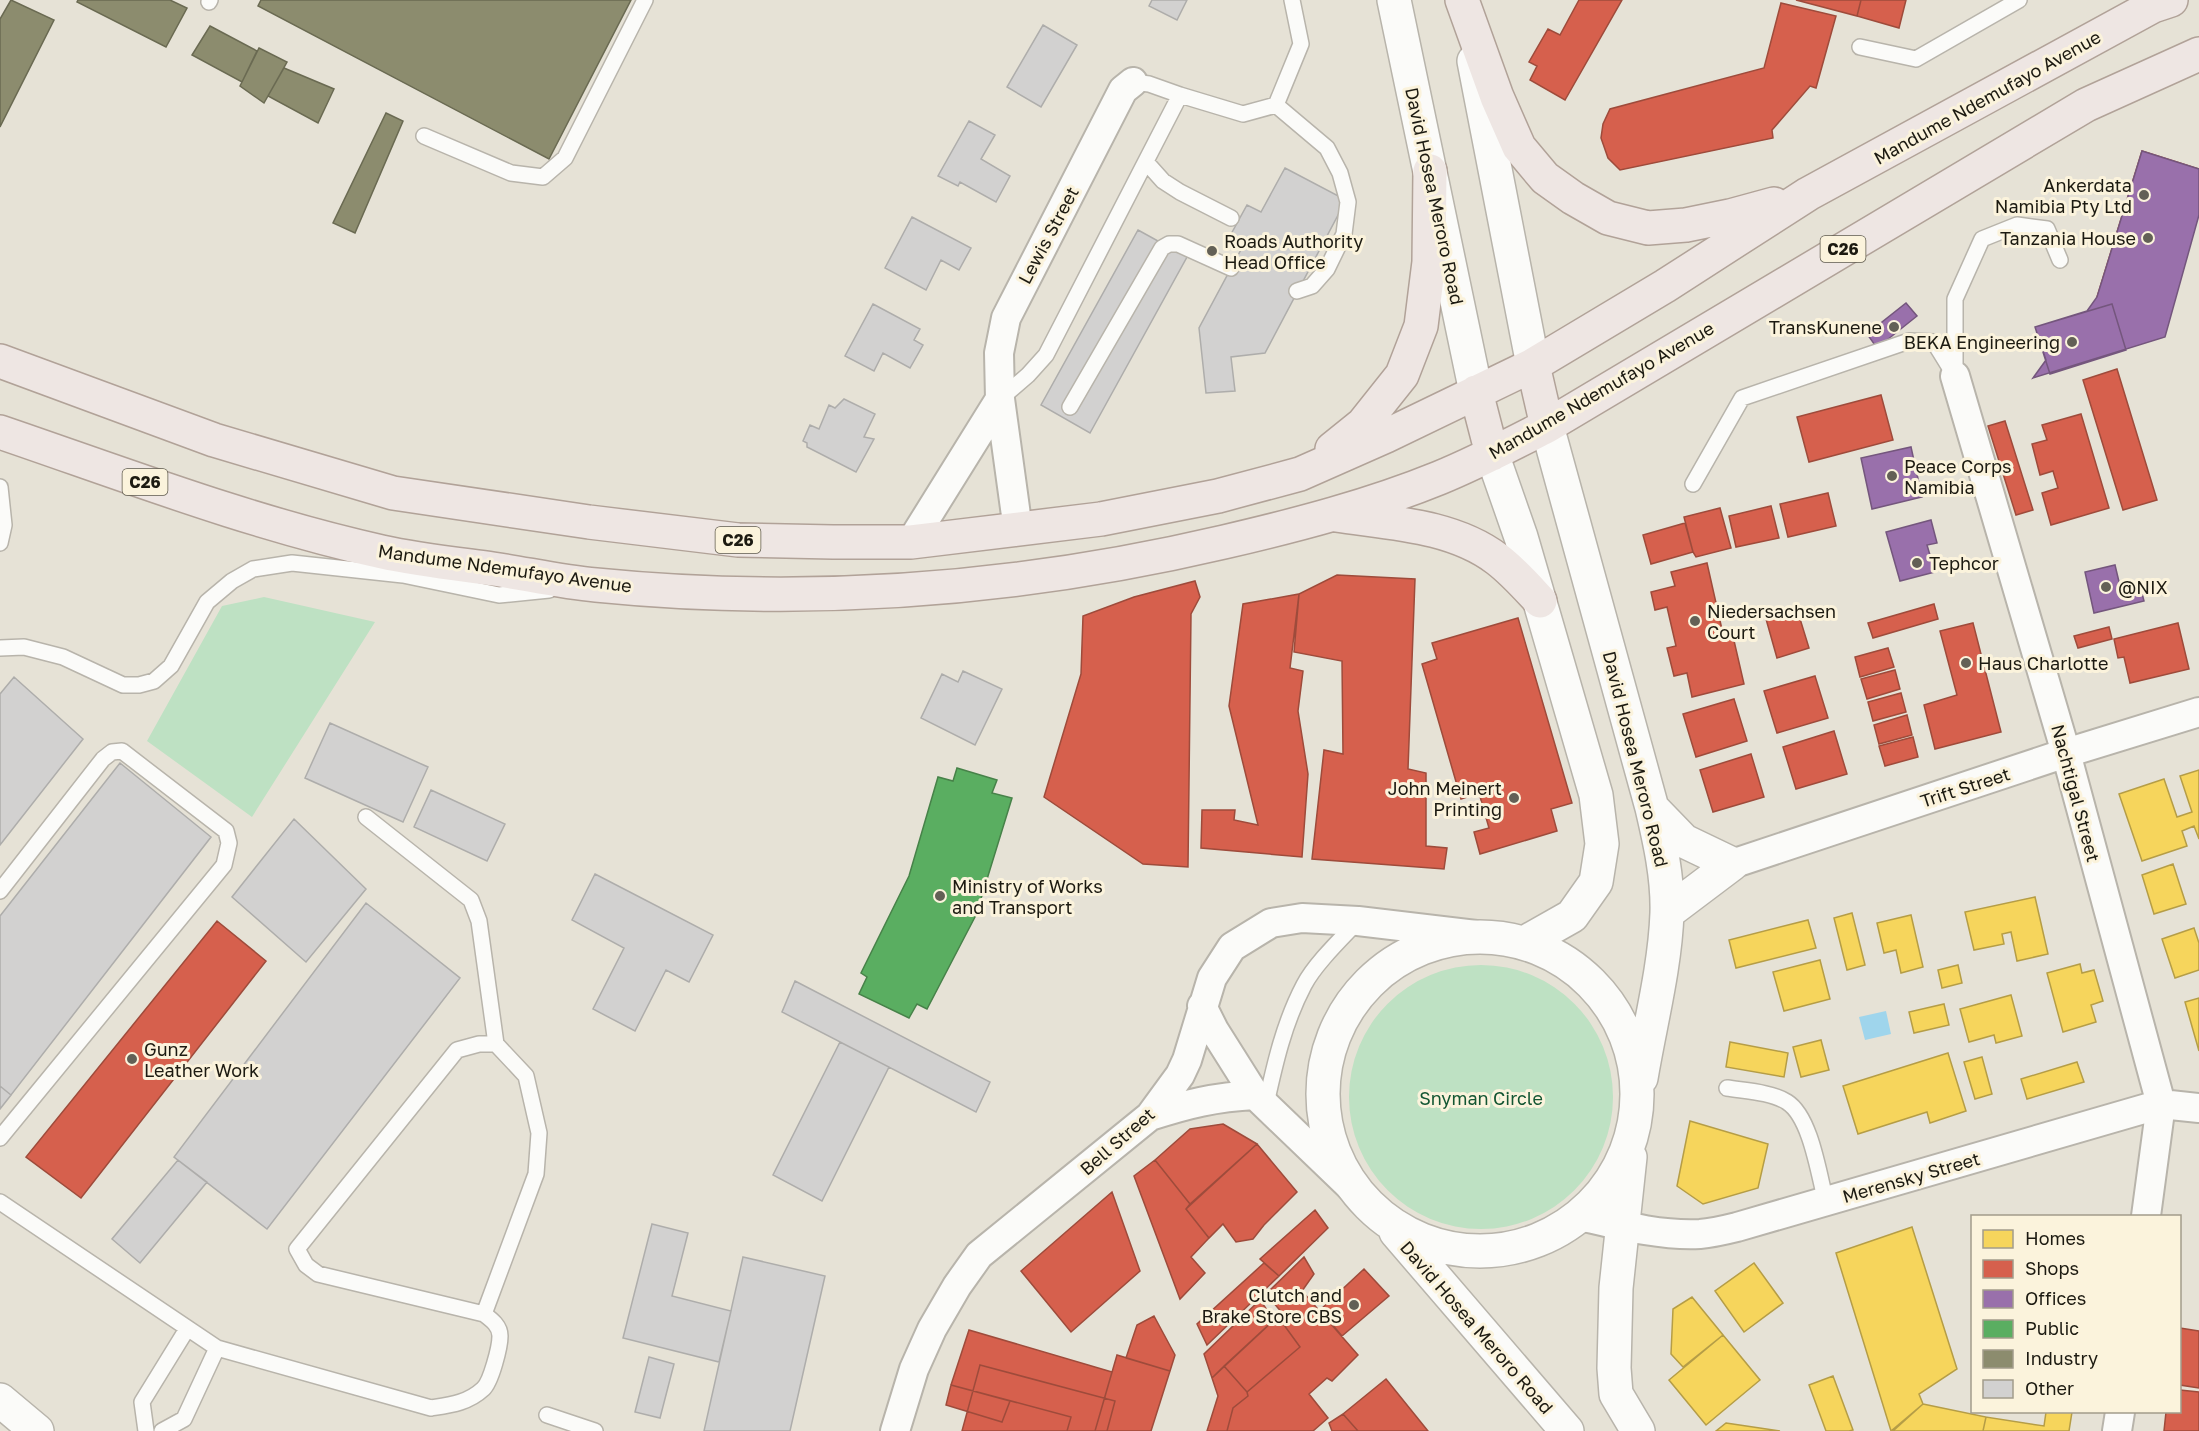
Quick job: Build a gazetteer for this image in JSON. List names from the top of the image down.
{
  "streets": {
    "main road": ["Mandume Ndemufayo Avenue", "David Hosea Meroro Road", "C26"],
    "street": [
      "Lewis Street",
      "Trift Street",
      "Nachtigal Street",
      "Bell Street",
      "Merensky Street"
    ]
  },
  "crossings": [
    ["Mandume Ndemufayo Avenue", "David Hosea Meroro Road"],
    ["Mandume Ndemufayo Avenue", "Lewis Street"],
    ["Trift Street", "Nachtigal Street"],
    ["Nachtigal Street", "Merensky Street"]
  ],
  "parks": ["Snyman Circle"],
  "places": [
    "Ankerdata Namibia Pty Ltd",
    "Tanzania House",
    "Roads Authority Head Office",
    "TransKunene",
    "BEKA Engineering",
    "Peace Corps Namibia",
    "Tephcor",
    "@NIX",
    "Niedersachsen Court",
    "Haus Charlotte",
    "John Meinert Printing",
    "Ministry of Works and Transport",
    "Gunz Leather Work",
    "Clutch and Brake Store CBS"
  ],
  "legend": [
    "Homes",
    "Shops",
    "Offices",
    "Public",
    "Industry",
    "Other"
  ]
}
